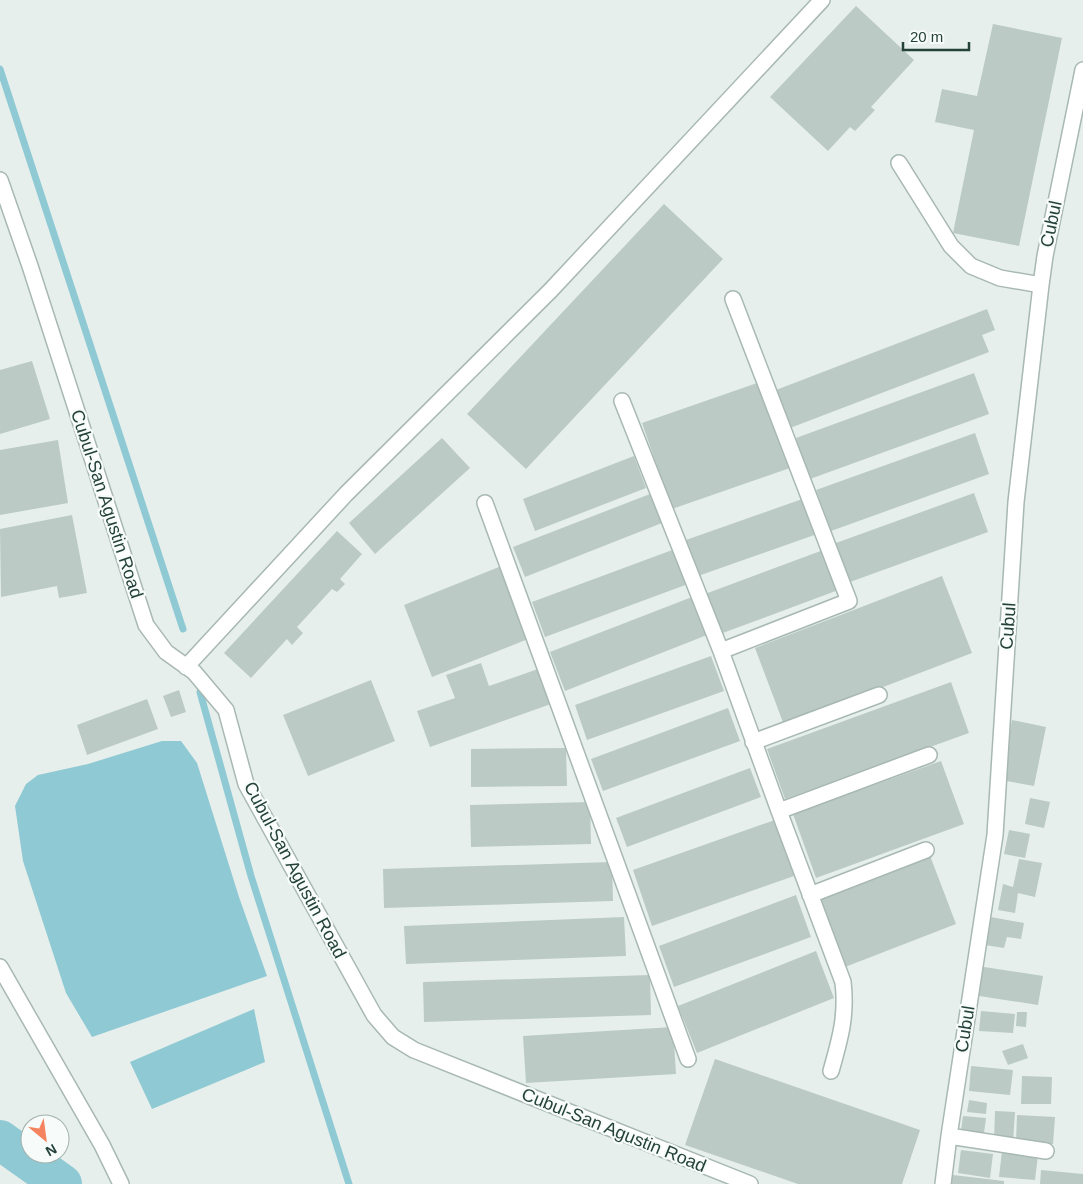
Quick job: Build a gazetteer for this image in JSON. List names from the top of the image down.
{
  "streets": {
    "street": ["Cubul", "Cubul-San Agustin Road"]
  },
  "scale_bar": "20 m",
  "north": "bottom right"
}
